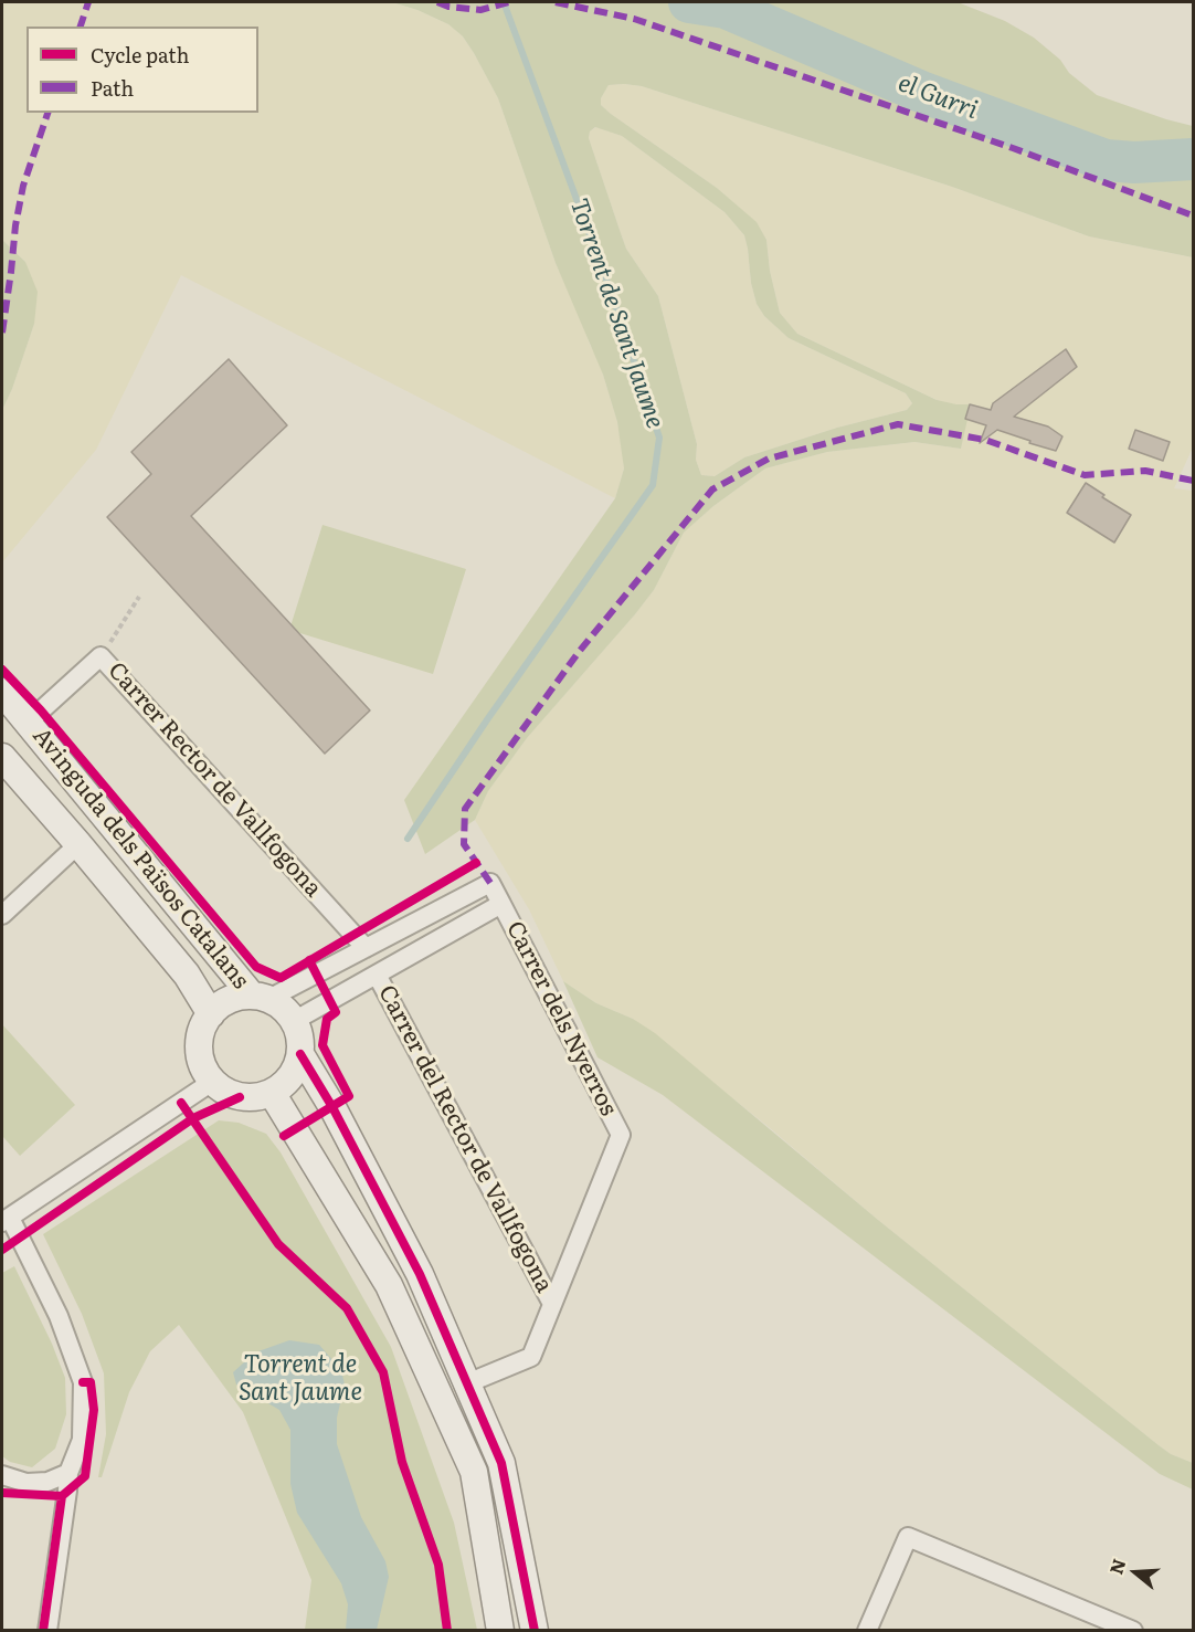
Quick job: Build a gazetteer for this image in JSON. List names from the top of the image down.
{
  "streets": {
    "street": [
      "Carrer Rector de Vallfogona",
      "Avinguda dels Països Catalans",
      "Carrer dels Nyerros",
      "Carrer del Rector de Vallfogona"
    ]
  },
  "crossings": [
    ["Carrer Rector de Vallfogona", "Avinguda dels Països Catalans"],
    ["Carrer dels Nyerros", "Carrer del Rector de Vallfogona"]
  ],
  "water": ["el Gurri", "Torrent de Sant Jaume"],
  "legend": ["Cycle path", "Path"],
  "north": "left"
}
